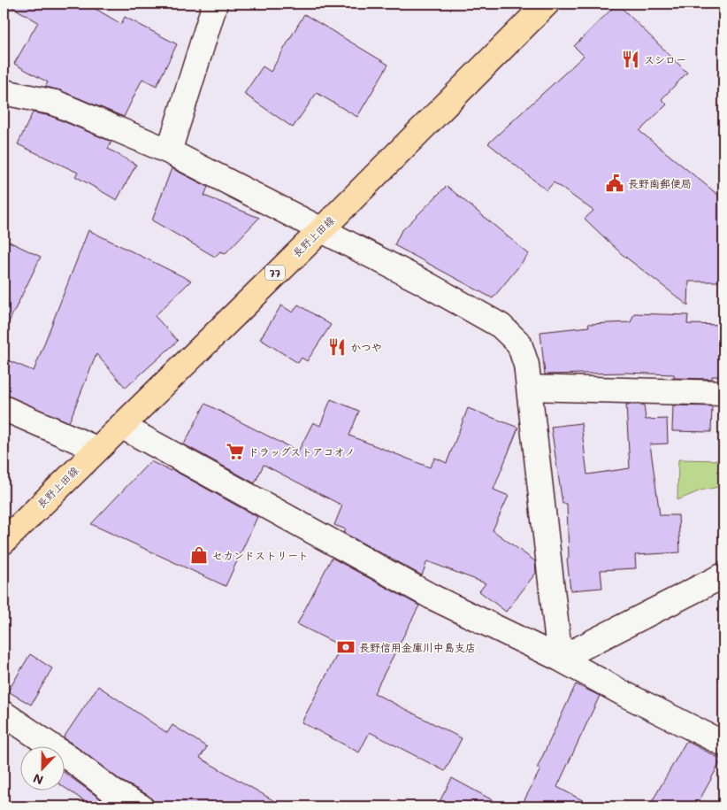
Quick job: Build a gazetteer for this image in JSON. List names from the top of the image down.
{
  "streets": {
    "main road": ["長野上田線", "77"]
  },
  "places": {
    "restaurant": ["スシロー", "かつや"],
    "public building": ["長野南郵便局"],
    "supermarket": ["ドラッグストアコオノ"],
    "shop": ["セカンドストリート"],
    "bank": ["長野信用金庫川中島支店"]
  },
  "north": "bottom"
}
